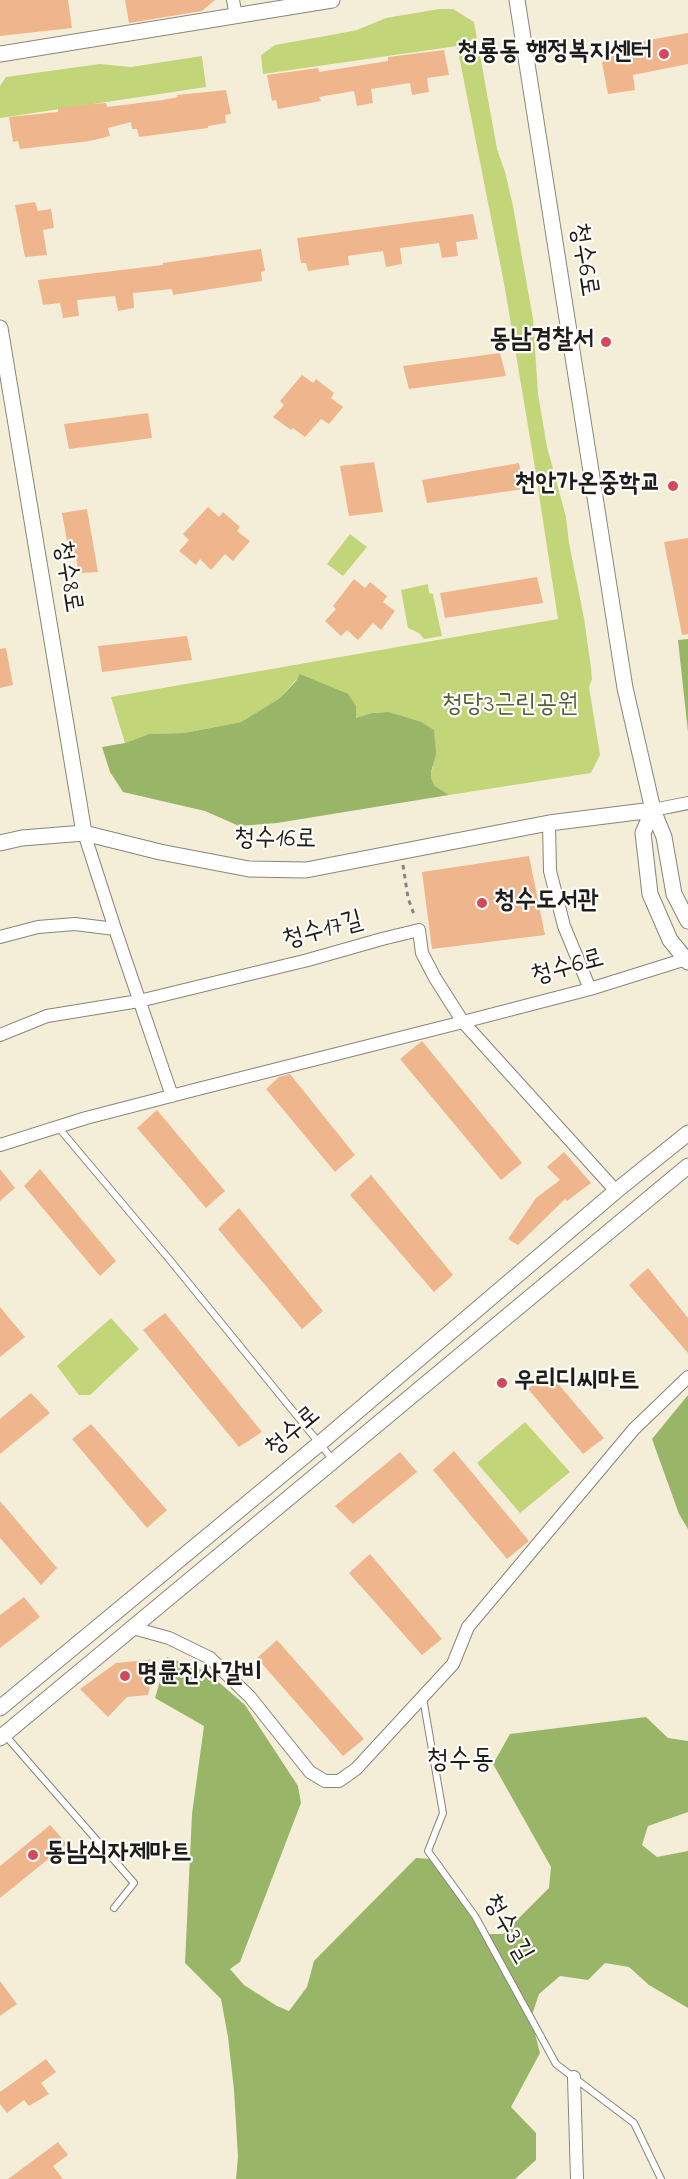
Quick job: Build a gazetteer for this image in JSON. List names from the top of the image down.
{
  "streets": {
    "street": [
      "청수6로",
      "청수8로",
      "청수16로",
      "청수17길",
      "청수로"
    ],
    "lane": ["청수3길"]
  },
  "crossings": [
    ["청수6로", "청수16로"],
    ["청수8로", "청수16로"]
  ],
  "districts": ["청수동"],
  "parks": ["청당3근린공원"],
  "places": [
    "청룡동 행정복지센터",
    "동남경찰서",
    "천안가온중학교",
    "청수도서관",
    "우리디씨마트",
    "명륜진사갈비",
    "동남식자제마트"
  ]
}
